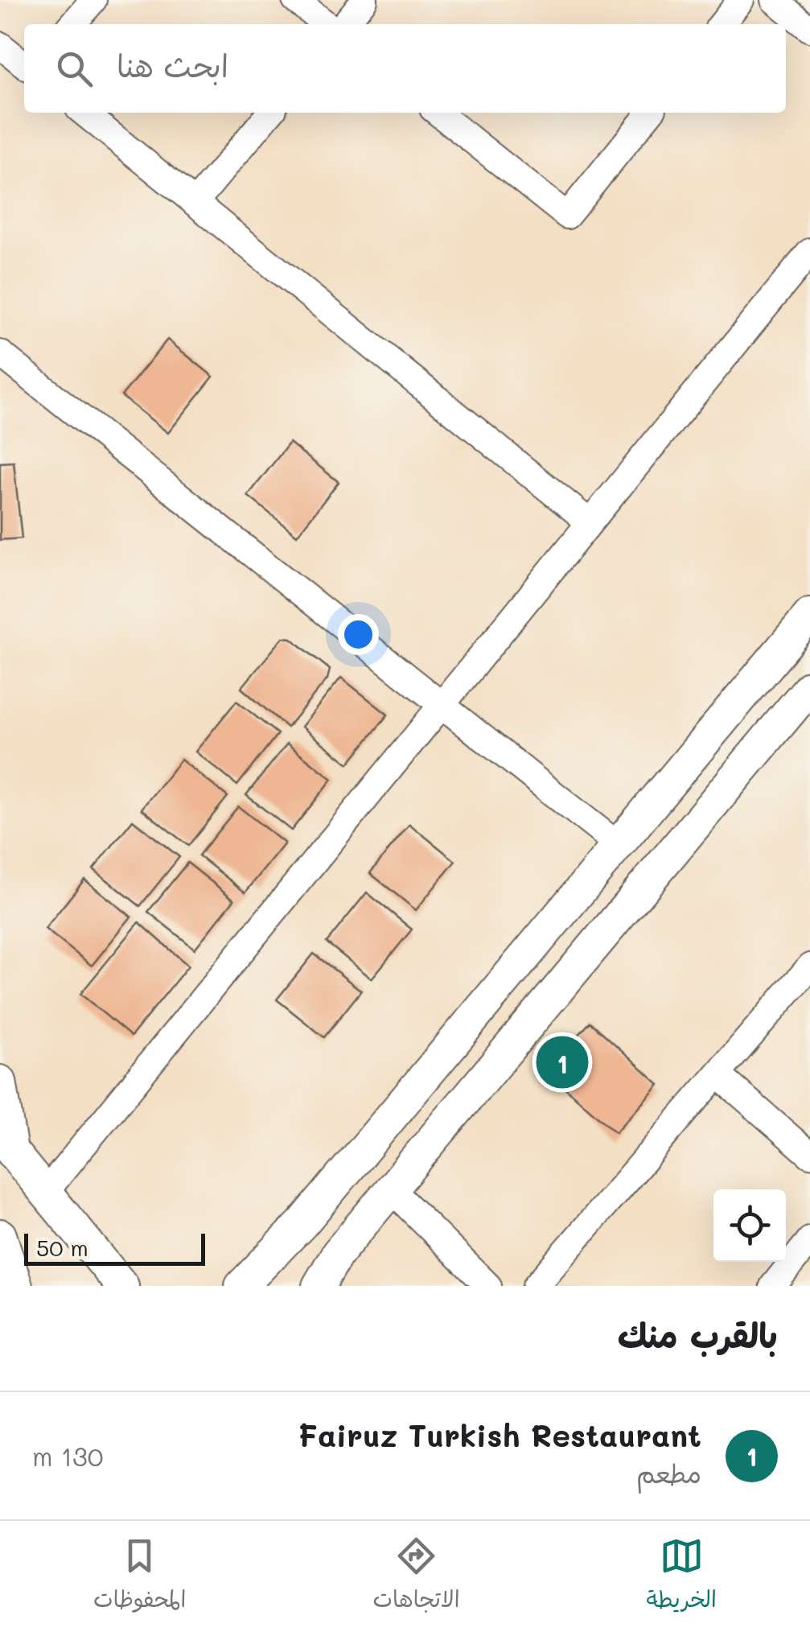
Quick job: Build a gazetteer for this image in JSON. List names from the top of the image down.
{
  "scale_bar": "50 m",
  "page": {
    "search": "ابحث هنا",
    "pins": "1",
    "scale": "50 m",
    "heading": "بالقرب منك",
    "list": [
      {
        "mark": "1",
        "name": "Fairuz Turkish Restaurant",
        "note": "مطعم",
        "value": "130 m"
      }
    ],
    "nav": ["الخريطة", "الاتجاهات", "المحفوظات"]
  }
}
